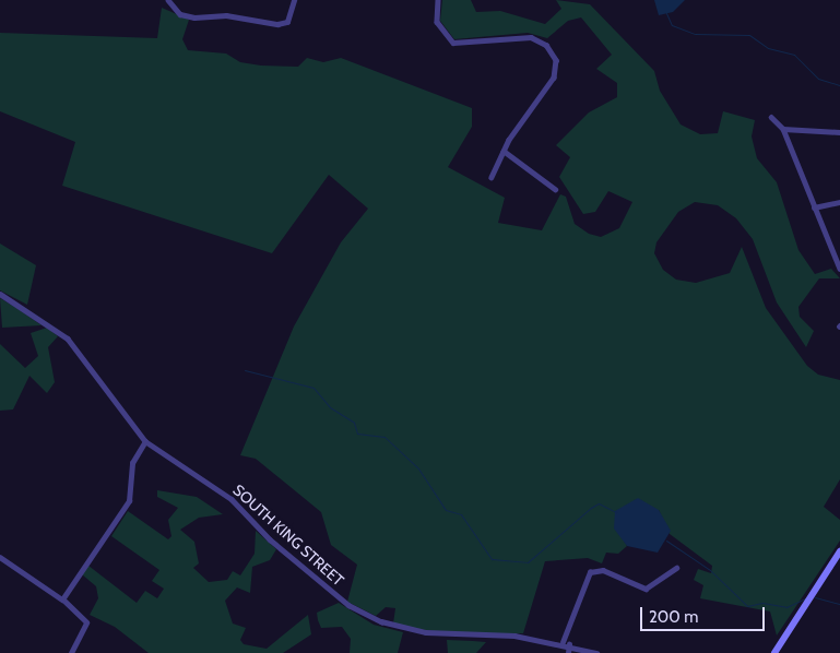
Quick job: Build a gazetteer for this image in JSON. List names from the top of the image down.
{
  "streets": {
    "street": ["SOUTH KING STREET"]
  },
  "scale_bar": "200 m"
}
